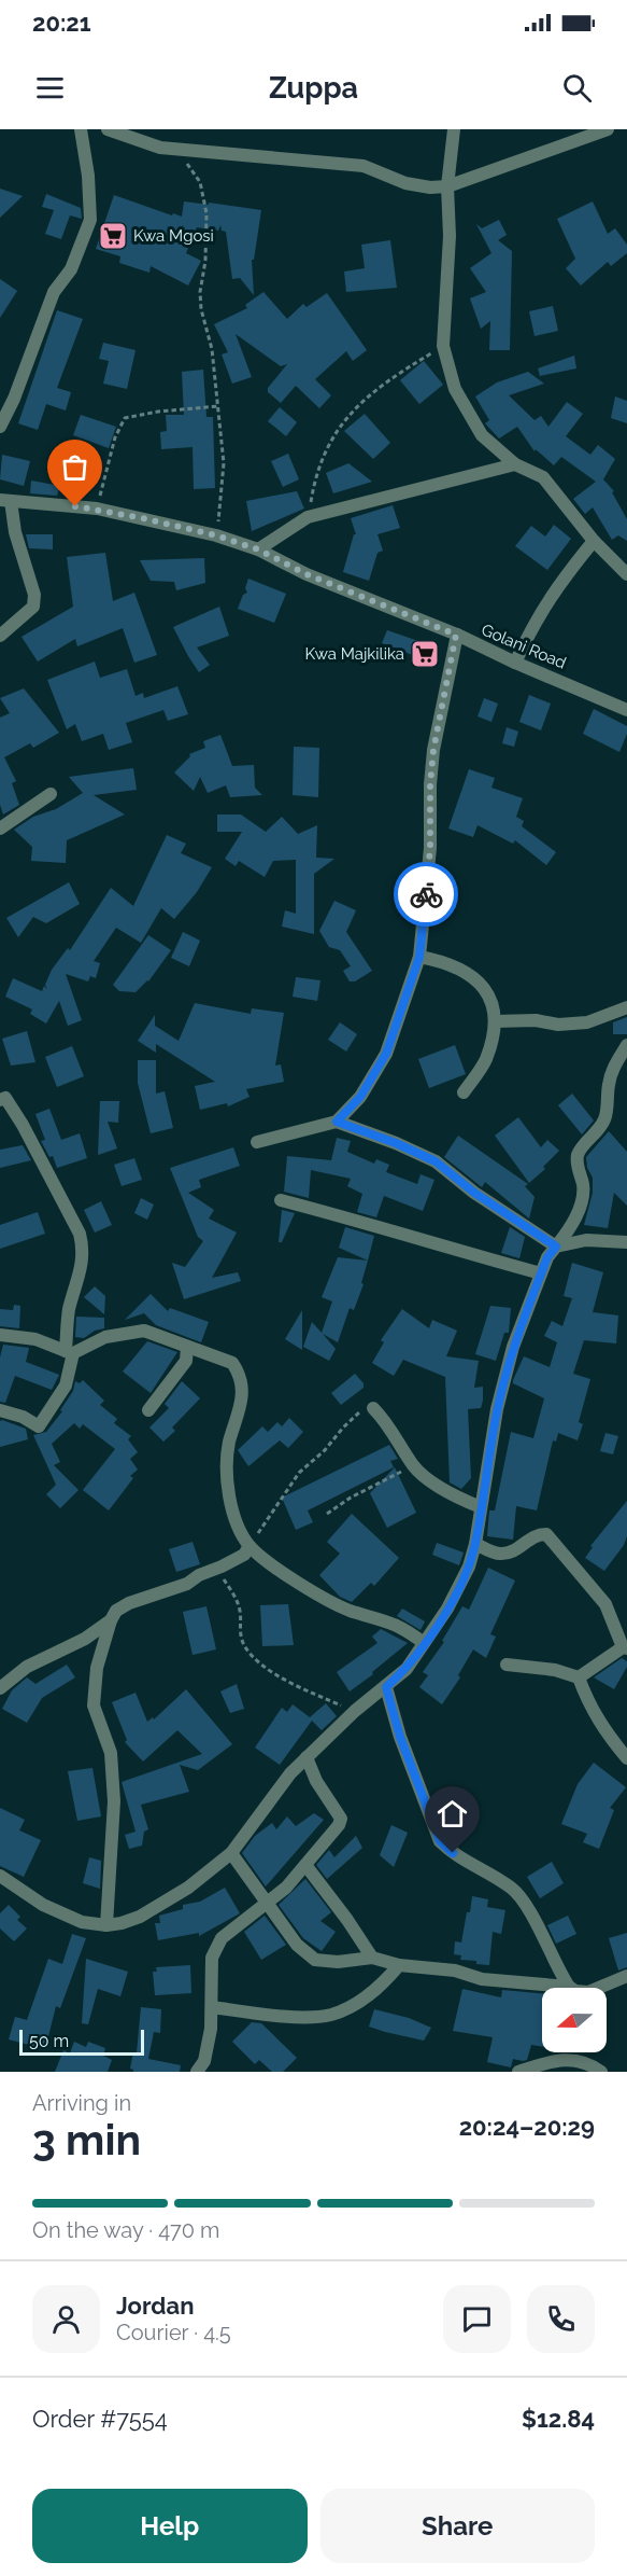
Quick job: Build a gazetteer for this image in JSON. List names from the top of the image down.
{
  "streets": {
    "street": ["Golani Road"]
  },
  "places": {
    "supermarket": ["Kwa Mgosi", "Kwa Majkilika"]
  },
  "scale_bar": "50 m",
  "north": "left",
  "page": {
    "status": "20:21",
    "header": "Zuppa",
    "scale": "50 m",
    "heading": ["3 min", "Arriving in", "20:24–20:29"],
    "panel": [
      "Jordan",
      "Courier · 4.5",
      "Order #7554",
      "$12.84"
    ],
    "bar": "On the way · 470 m",
    "buttons": ["Help", "Share"]
  }
}
